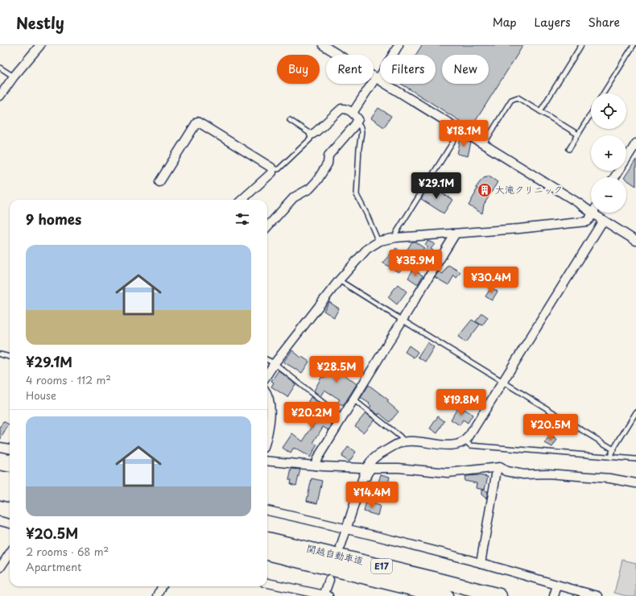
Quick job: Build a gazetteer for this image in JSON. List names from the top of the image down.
{
  "streets": {
    "highway": ["関越自動車道", "E17"]
  },
  "places": {
    "building": ["大滝クリニック"]
  },
  "page": {
    "header": "Nestly",
    "nav": ["Map", "Layers", "Share"],
    "chip": [
      "Buy",
      "Rent",
      "Filters",
      "New"
    ],
    "map_buttons": ["+", "−"],
    "price": [
      "¥18.1M",
      "¥29.1M",
      "¥35.9M",
      "¥30.4M",
      "¥28.5M",
      "¥19.8M",
      "¥20.2M",
      "¥20.5M",
      "¥14.4M"
    ],
    "heading": "9 homes",
    "list": [
      {
        "name": "¥29.1M",
        "note": "4 rooms · 112 m² · House"
      },
      {
        "name": "¥20.5M",
        "note": "2 rooms · 68 m² · Apartment"
      }
    ]
  }
}
